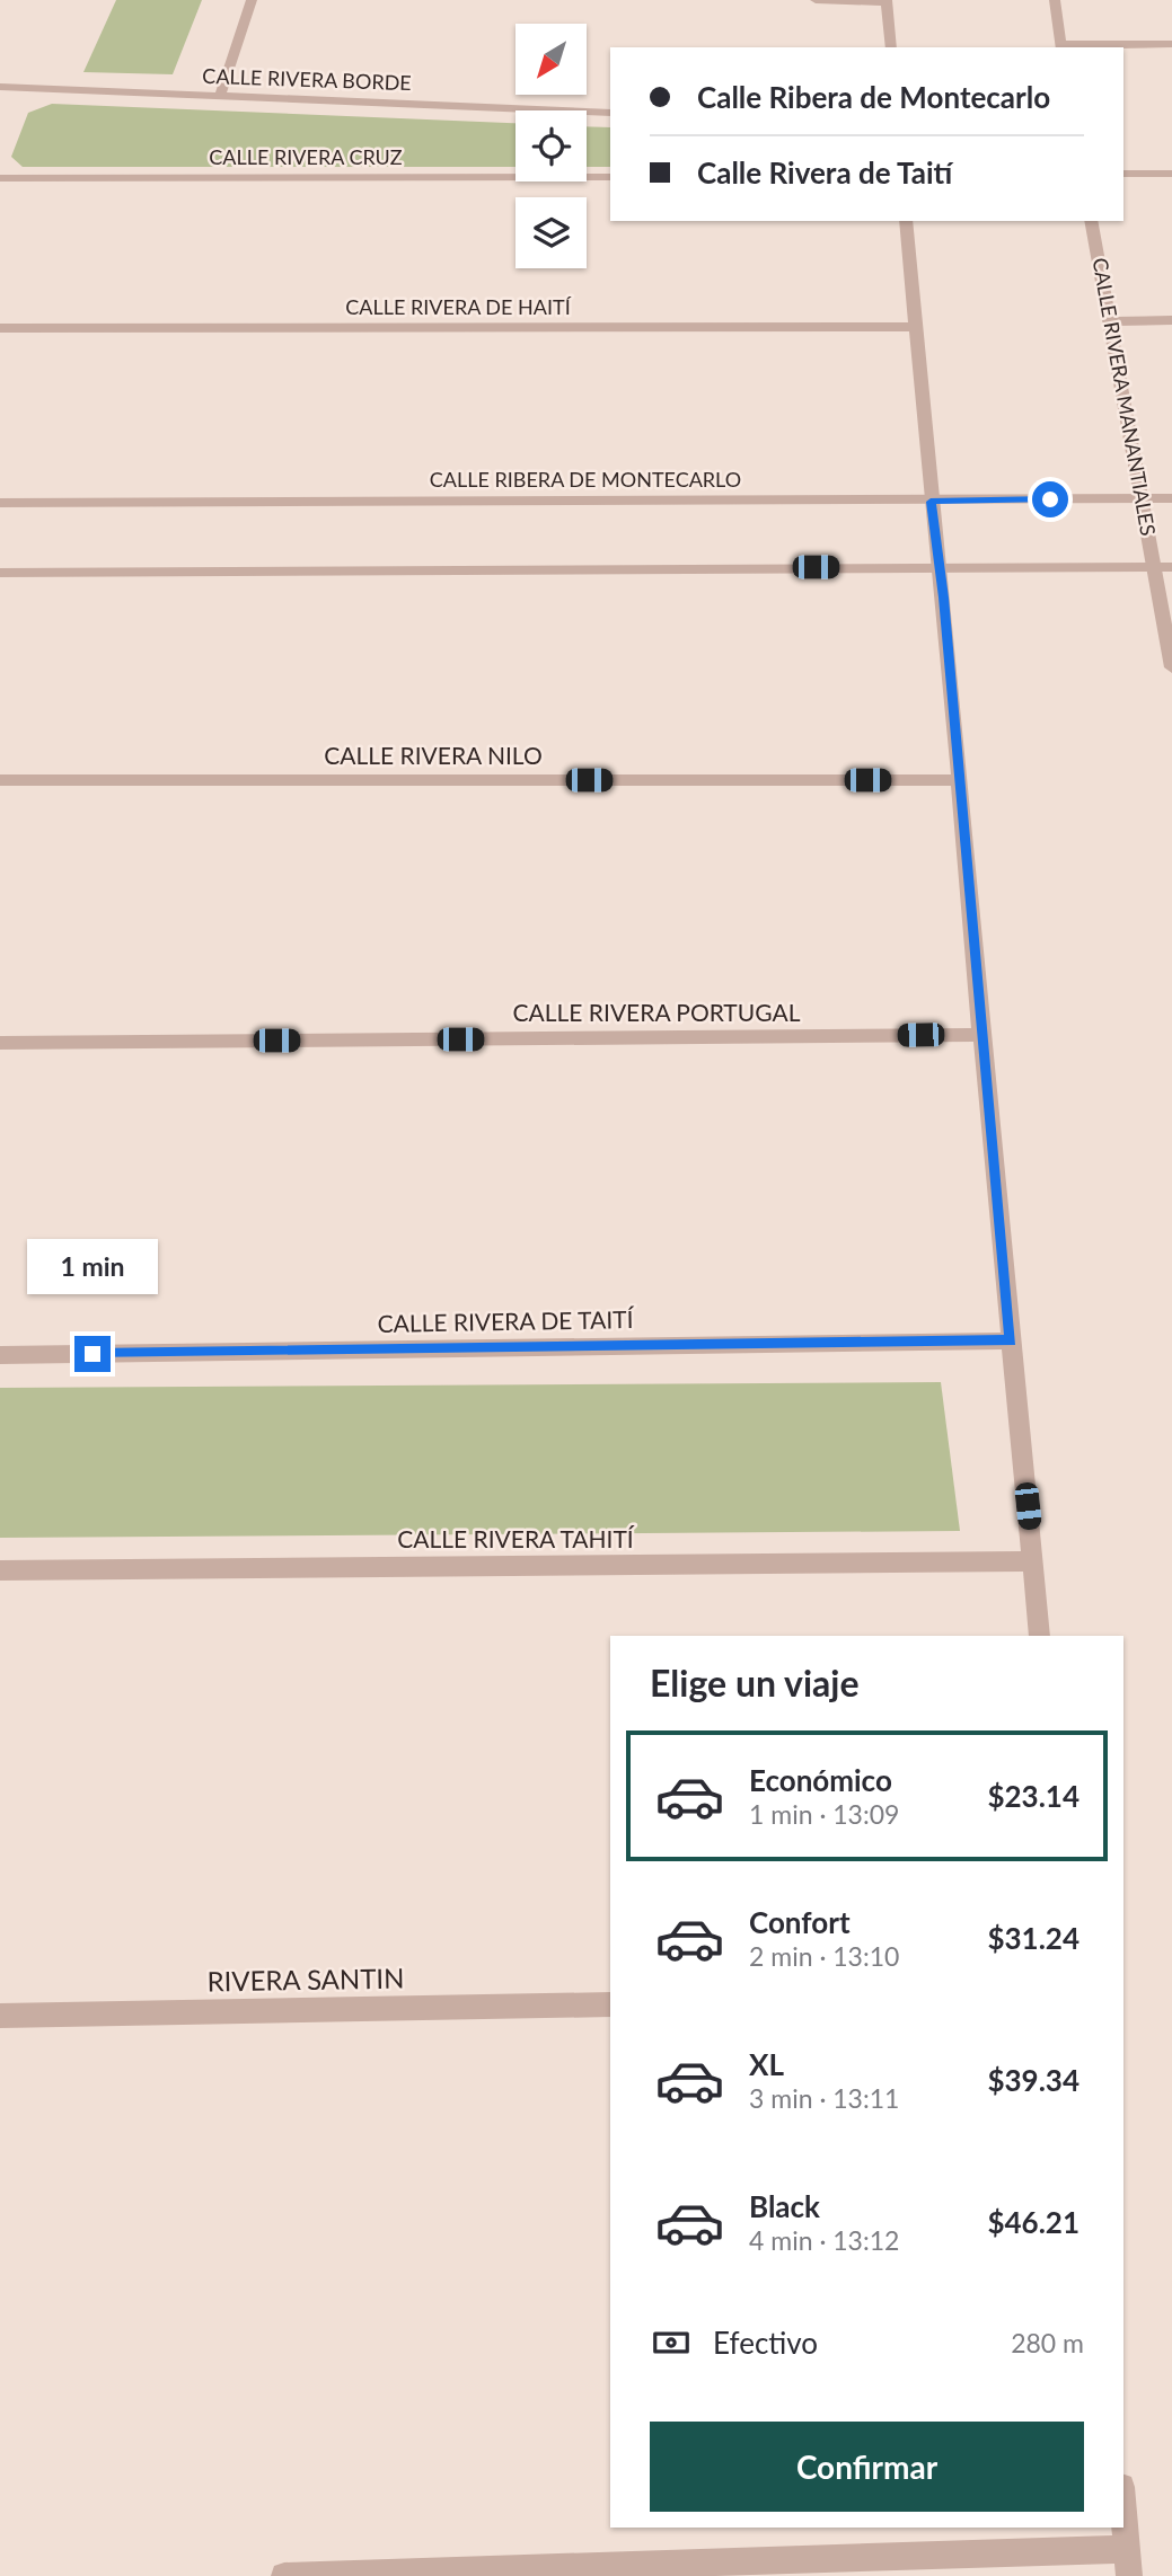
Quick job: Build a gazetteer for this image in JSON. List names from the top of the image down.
{
  "streets": {
    "street": [
      "CALLE RIVERA BORDE",
      "CALLE RIVERA CRUZ",
      "CALLE RIVERA DE HAITÍ",
      "CALLE RIVERA MANANTIALES",
      "CALLE RIBERA DE MONTECARLO",
      "CALLE RIVERA NILO",
      "CALLE RIVERA PORTUGAL",
      "CALLE RIVERA DE TAITÍ",
      "CALLE RIVERA TAHITÍ",
      "RIVERA SANTIN"
    ]
  },
  "crossings": [
    ["CALLE RIVERA MANANTIALES", "CALLE RIBERA DE MONTECARLO"]
  ],
  "north": "bottom left",
  "page": {
    "banner": ["Calle Ribera de Montecarlo", "Calle Rivera de Taití"],
    "bubble": "1 min",
    "heading": "Elige un viaje",
    "list": [
      {
        "name": "Económico",
        "note": "1 min · 13:09",
        "value": "$23.14"
      },
      {
        "name": "Confort",
        "note": "2 min · 13:10",
        "value": "$31.24"
      },
      {
        "name": "XL",
        "note": "3 min · 13:11",
        "value": "$39.34"
      },
      {
        "name": "Black",
        "note": "4 min · 13:12",
        "value": "$46.21"
      }
    ],
    "pay": ["Efectivo", "280 m"],
    "buttons": "Confirmar"
  }
}
